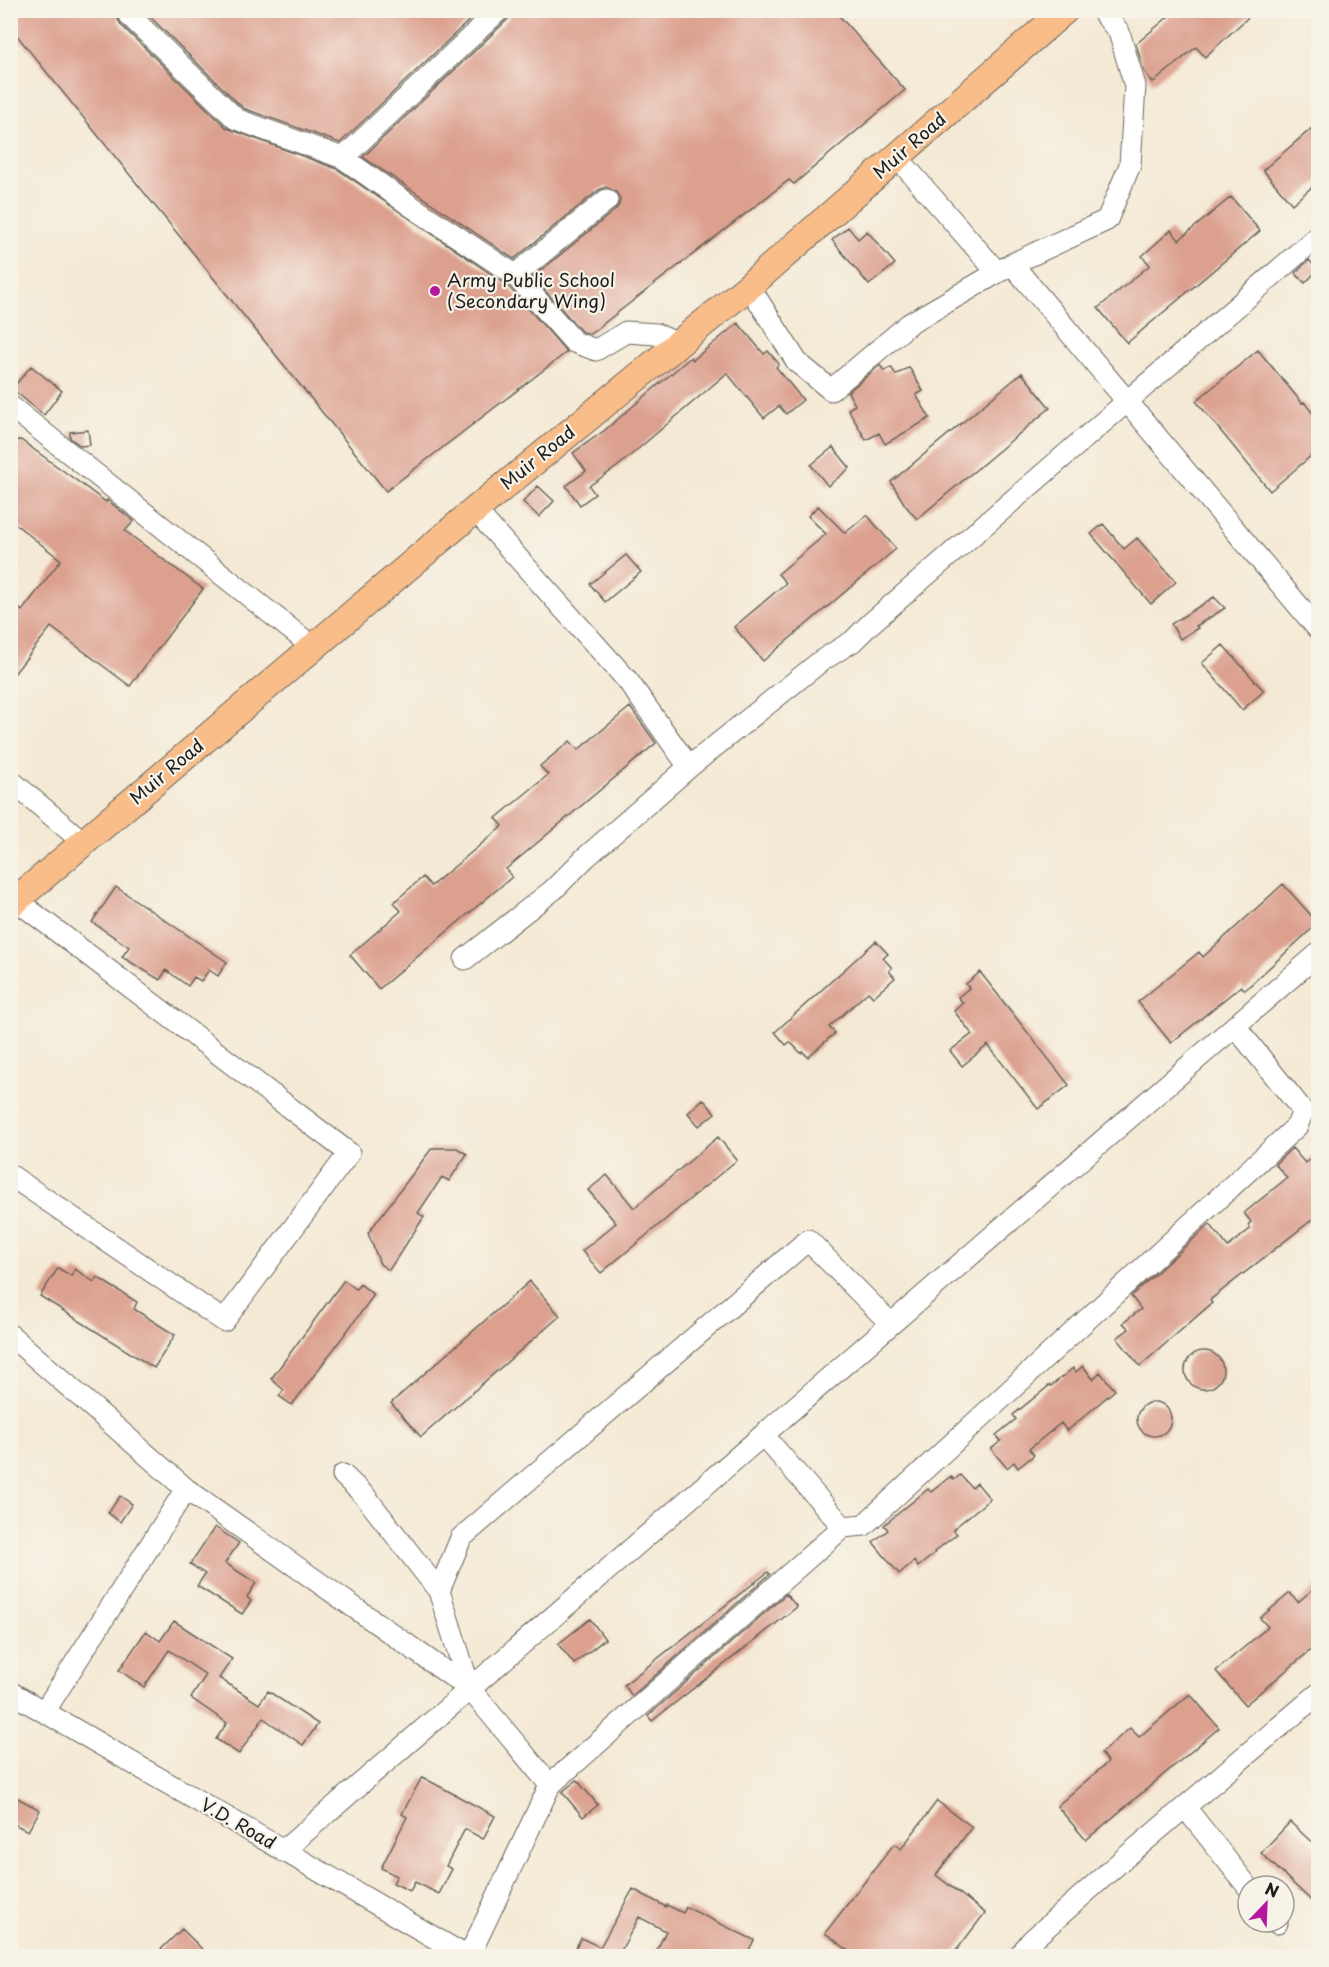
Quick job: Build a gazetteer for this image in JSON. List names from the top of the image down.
{
  "streets": {
    "main road": ["Muir Road"],
    "street": ["V.D. Road"]
  },
  "places": ["Army Public School (Secondary Wing)"],
  "north": "top right"
}
